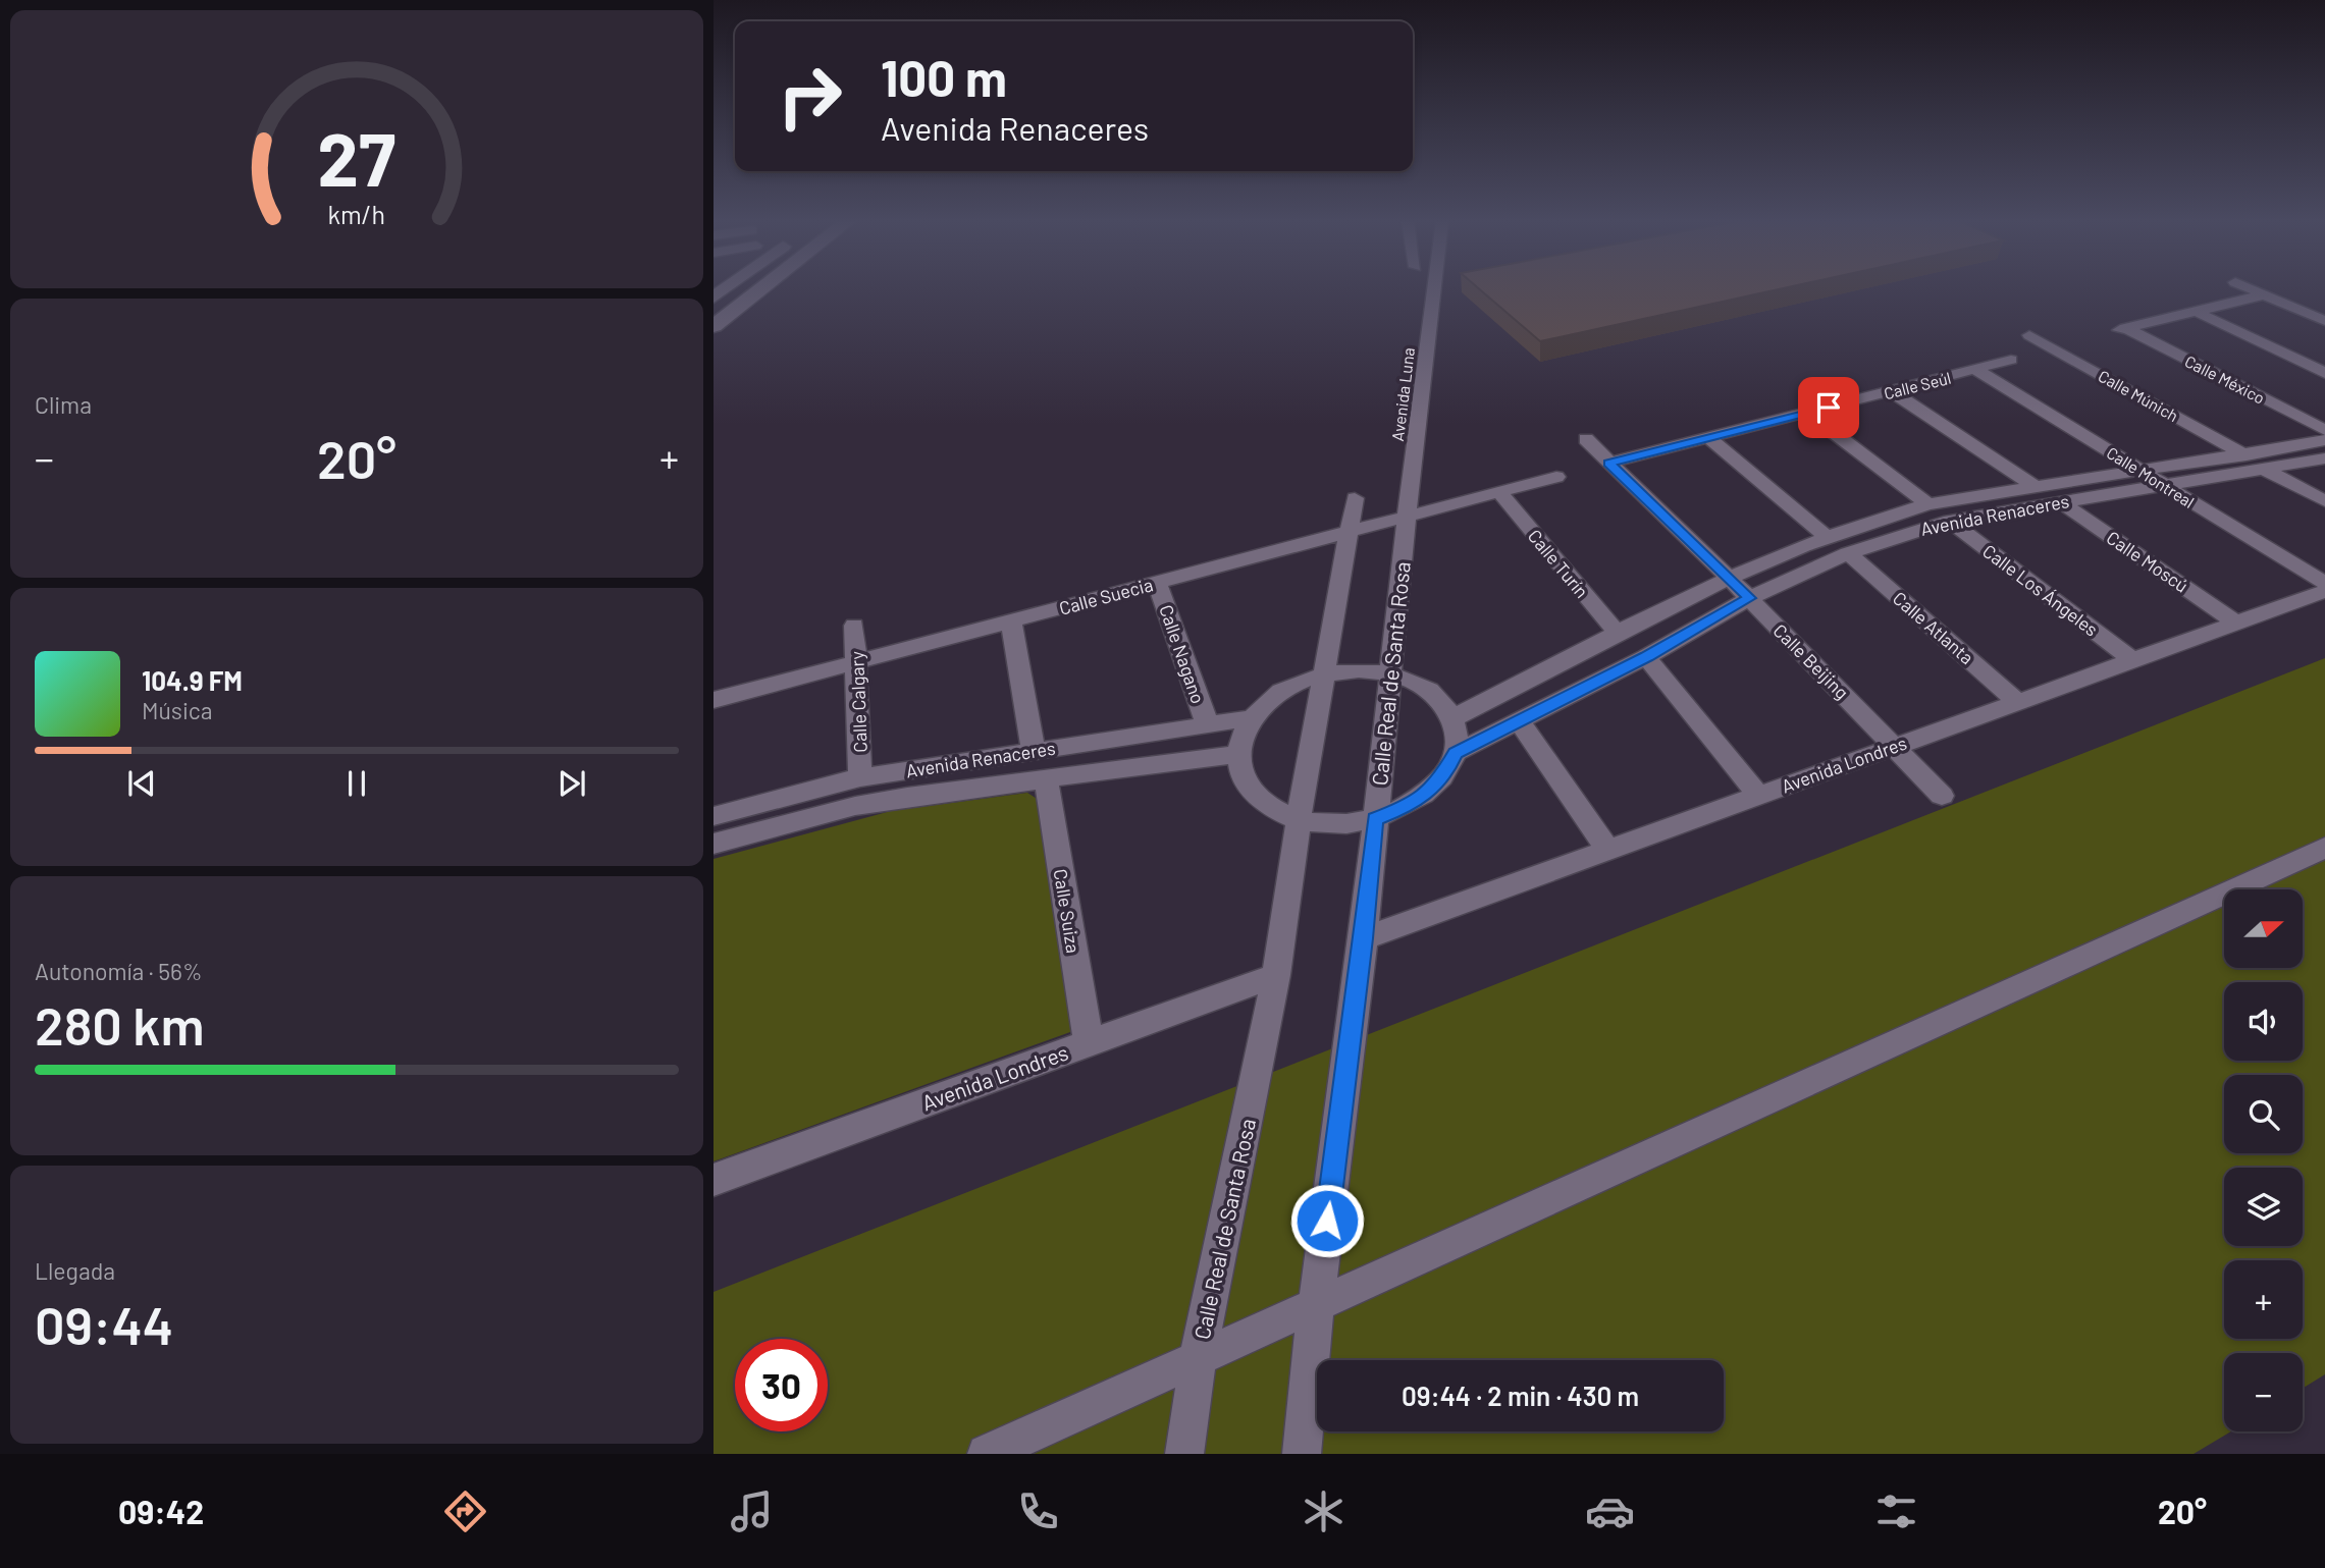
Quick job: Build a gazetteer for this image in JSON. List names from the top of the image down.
{
  "streets": {
    "street": [
      "Calle México",
      "Calle Seúl",
      "Avenida Luna",
      "Calle Múnich",
      "Calle Montreal",
      "Avenida Renaceres",
      "Calle Moscú",
      "Calle Turín",
      "Calle Los Ángeles",
      "Calle Suecia",
      "Calle Atlanta",
      "Calle Nagano",
      "Calle Beijing",
      "Calle Real de Santa Rosa",
      "Calle Calgary",
      "Avenida Londres",
      "Calle Suiza"
    ]
  },
  "crossings": [
    ["Calle Seúl", "Calle Montreal"],
    ["Calle Seúl", "Calle Beijing"],
    ["Avenida Luna", "Calle Suecia"],
    ["Avenida Luna", "Calle Real de Santa Rosa"],
    ["Calle Múnich", "Avenida Renaceres"],
    ["Calle Montreal", "Avenida Renaceres"],
    ["Avenida Renaceres", "Calle Moscú"],
    ["Avenida Renaceres", "Calle Turín"],
    ["Avenida Renaceres", "Calle Los Ángeles"],
    ["Avenida Renaceres", "Calle Atlanta"],
    ["Avenida Renaceres", "Calle Nagano"],
    ["Avenida Renaceres", "Calle Beijing"],
    ["Avenida Renaceres", "Calle Calgary"],
    ["Avenida Renaceres", "Calle Suiza"],
    ["Calle Moscú", "Avenida Londres"],
    ["Calle Turín", "Calle Suecia"],
    ["Calle Los Ángeles", "Avenida Londres"],
    ["Calle Suecia", "Calle Nagano"],
    ["Calle Suecia", "Calle Real de Santa Rosa"],
    ["Calle Suecia", "Calle Calgary"],
    ["Calle Atlanta", "Avenida Londres"],
    ["Calle Beijing", "Avenida Londres"],
    ["Calle Real de Santa Rosa", "Avenida Londres"],
    ["Avenida Londres", "Calle Suiza"]
  ],
  "north": "right",
  "page": {
    "turn": ["100 m", "Avenida Renaceres"],
    "tile": [
      "Clima",
      ["Autonomía · 56%", "280 km"],
      ["Llegada", "09:44"]
    ],
    "heat": ["−", "20°", "+"],
    "song": ["104.9 FM", "Música"],
    "map_buttons": ["+", "−"],
    "limit": "30",
    "trip": "09:44 · 2 min · 430 m",
    "tabs": ["09:42", "20°"],
    "gauge": ["27", "km/h"]
  }
}
